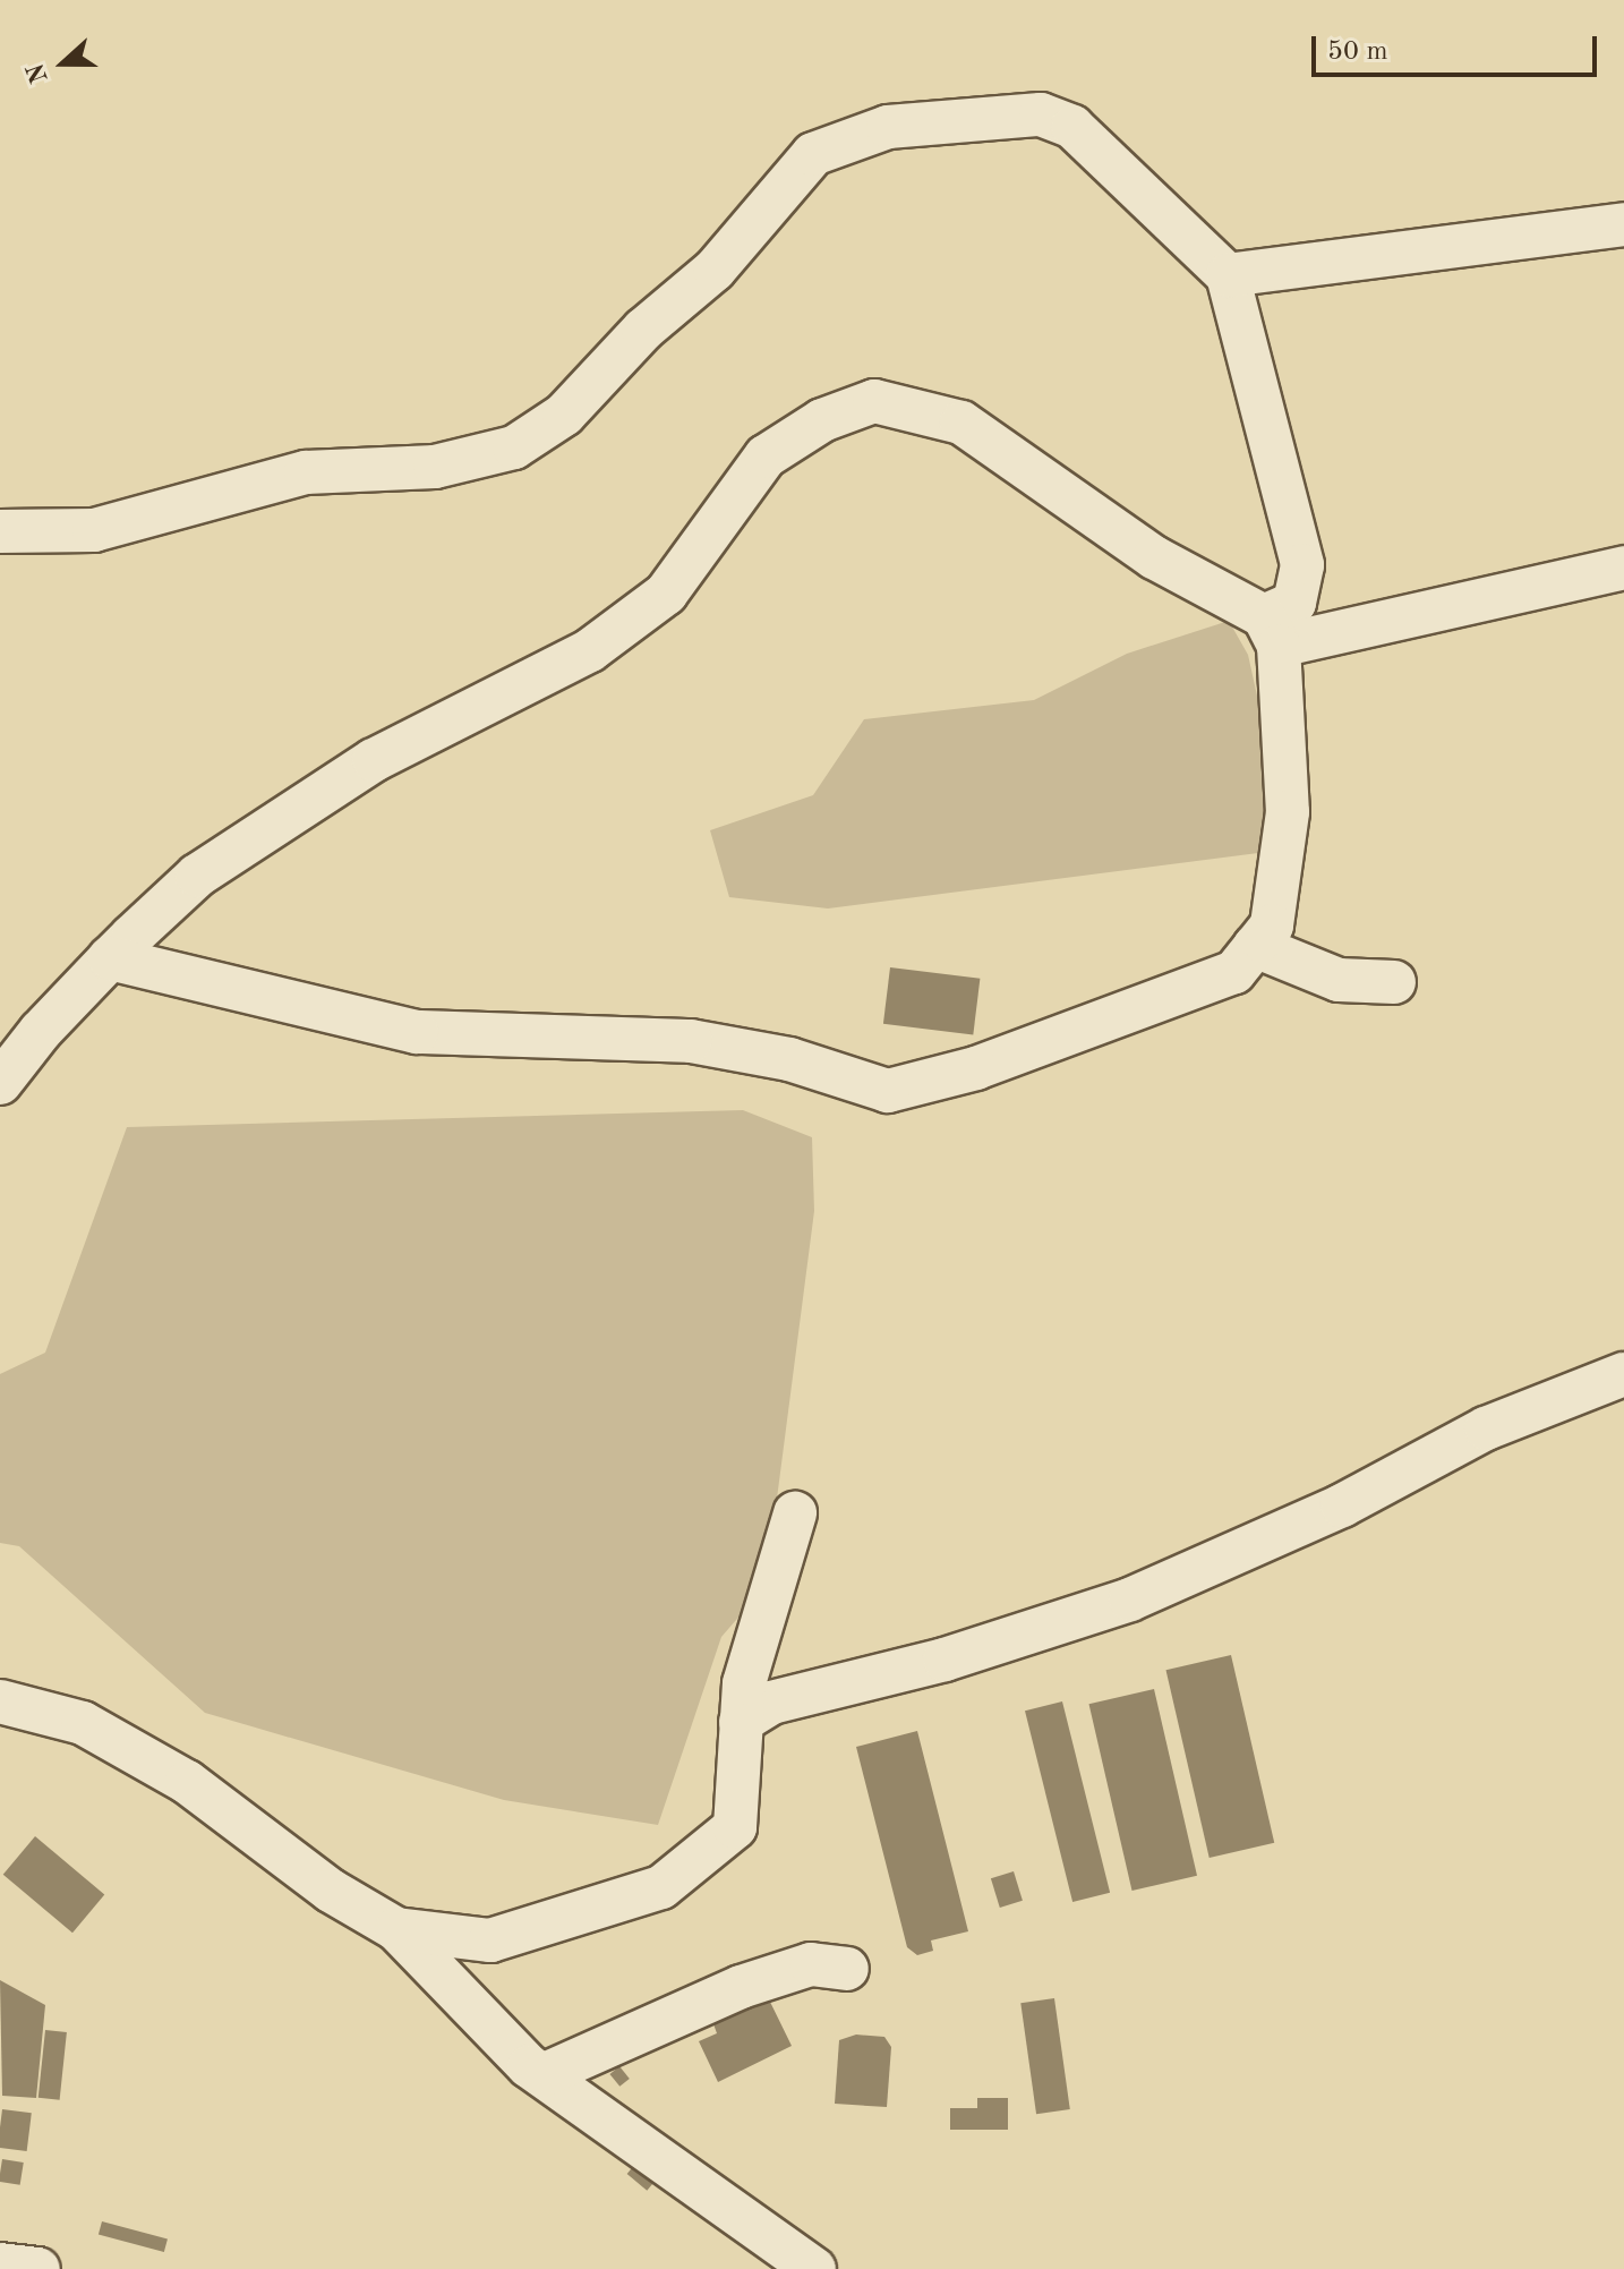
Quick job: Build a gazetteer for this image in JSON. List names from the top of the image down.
{
  "scale_bar": "50 m",
  "north": "left"
}
